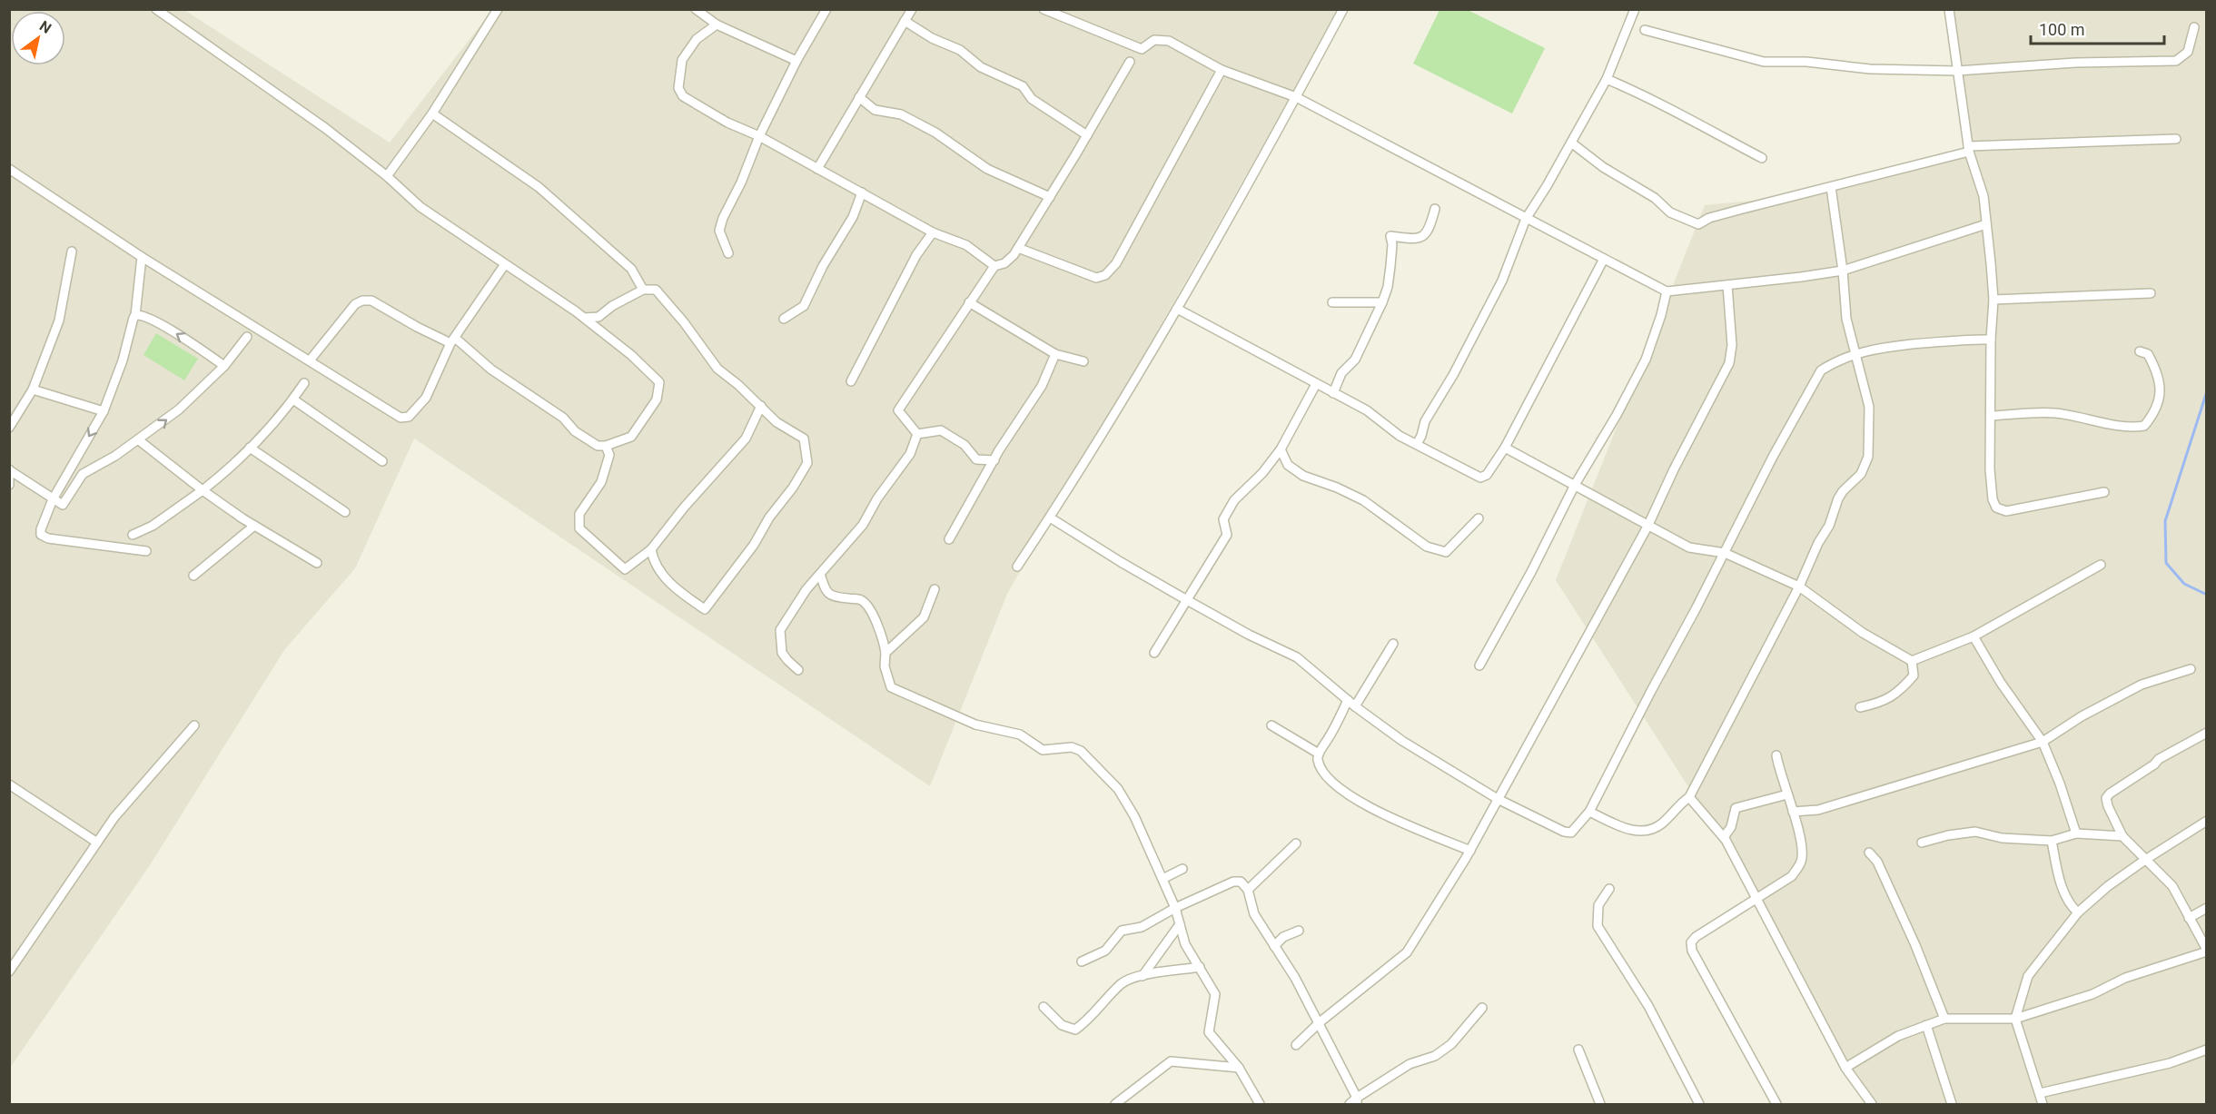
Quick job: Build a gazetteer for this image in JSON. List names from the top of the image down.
{
  "scale_bar": "100 m",
  "north": "top right"
}
